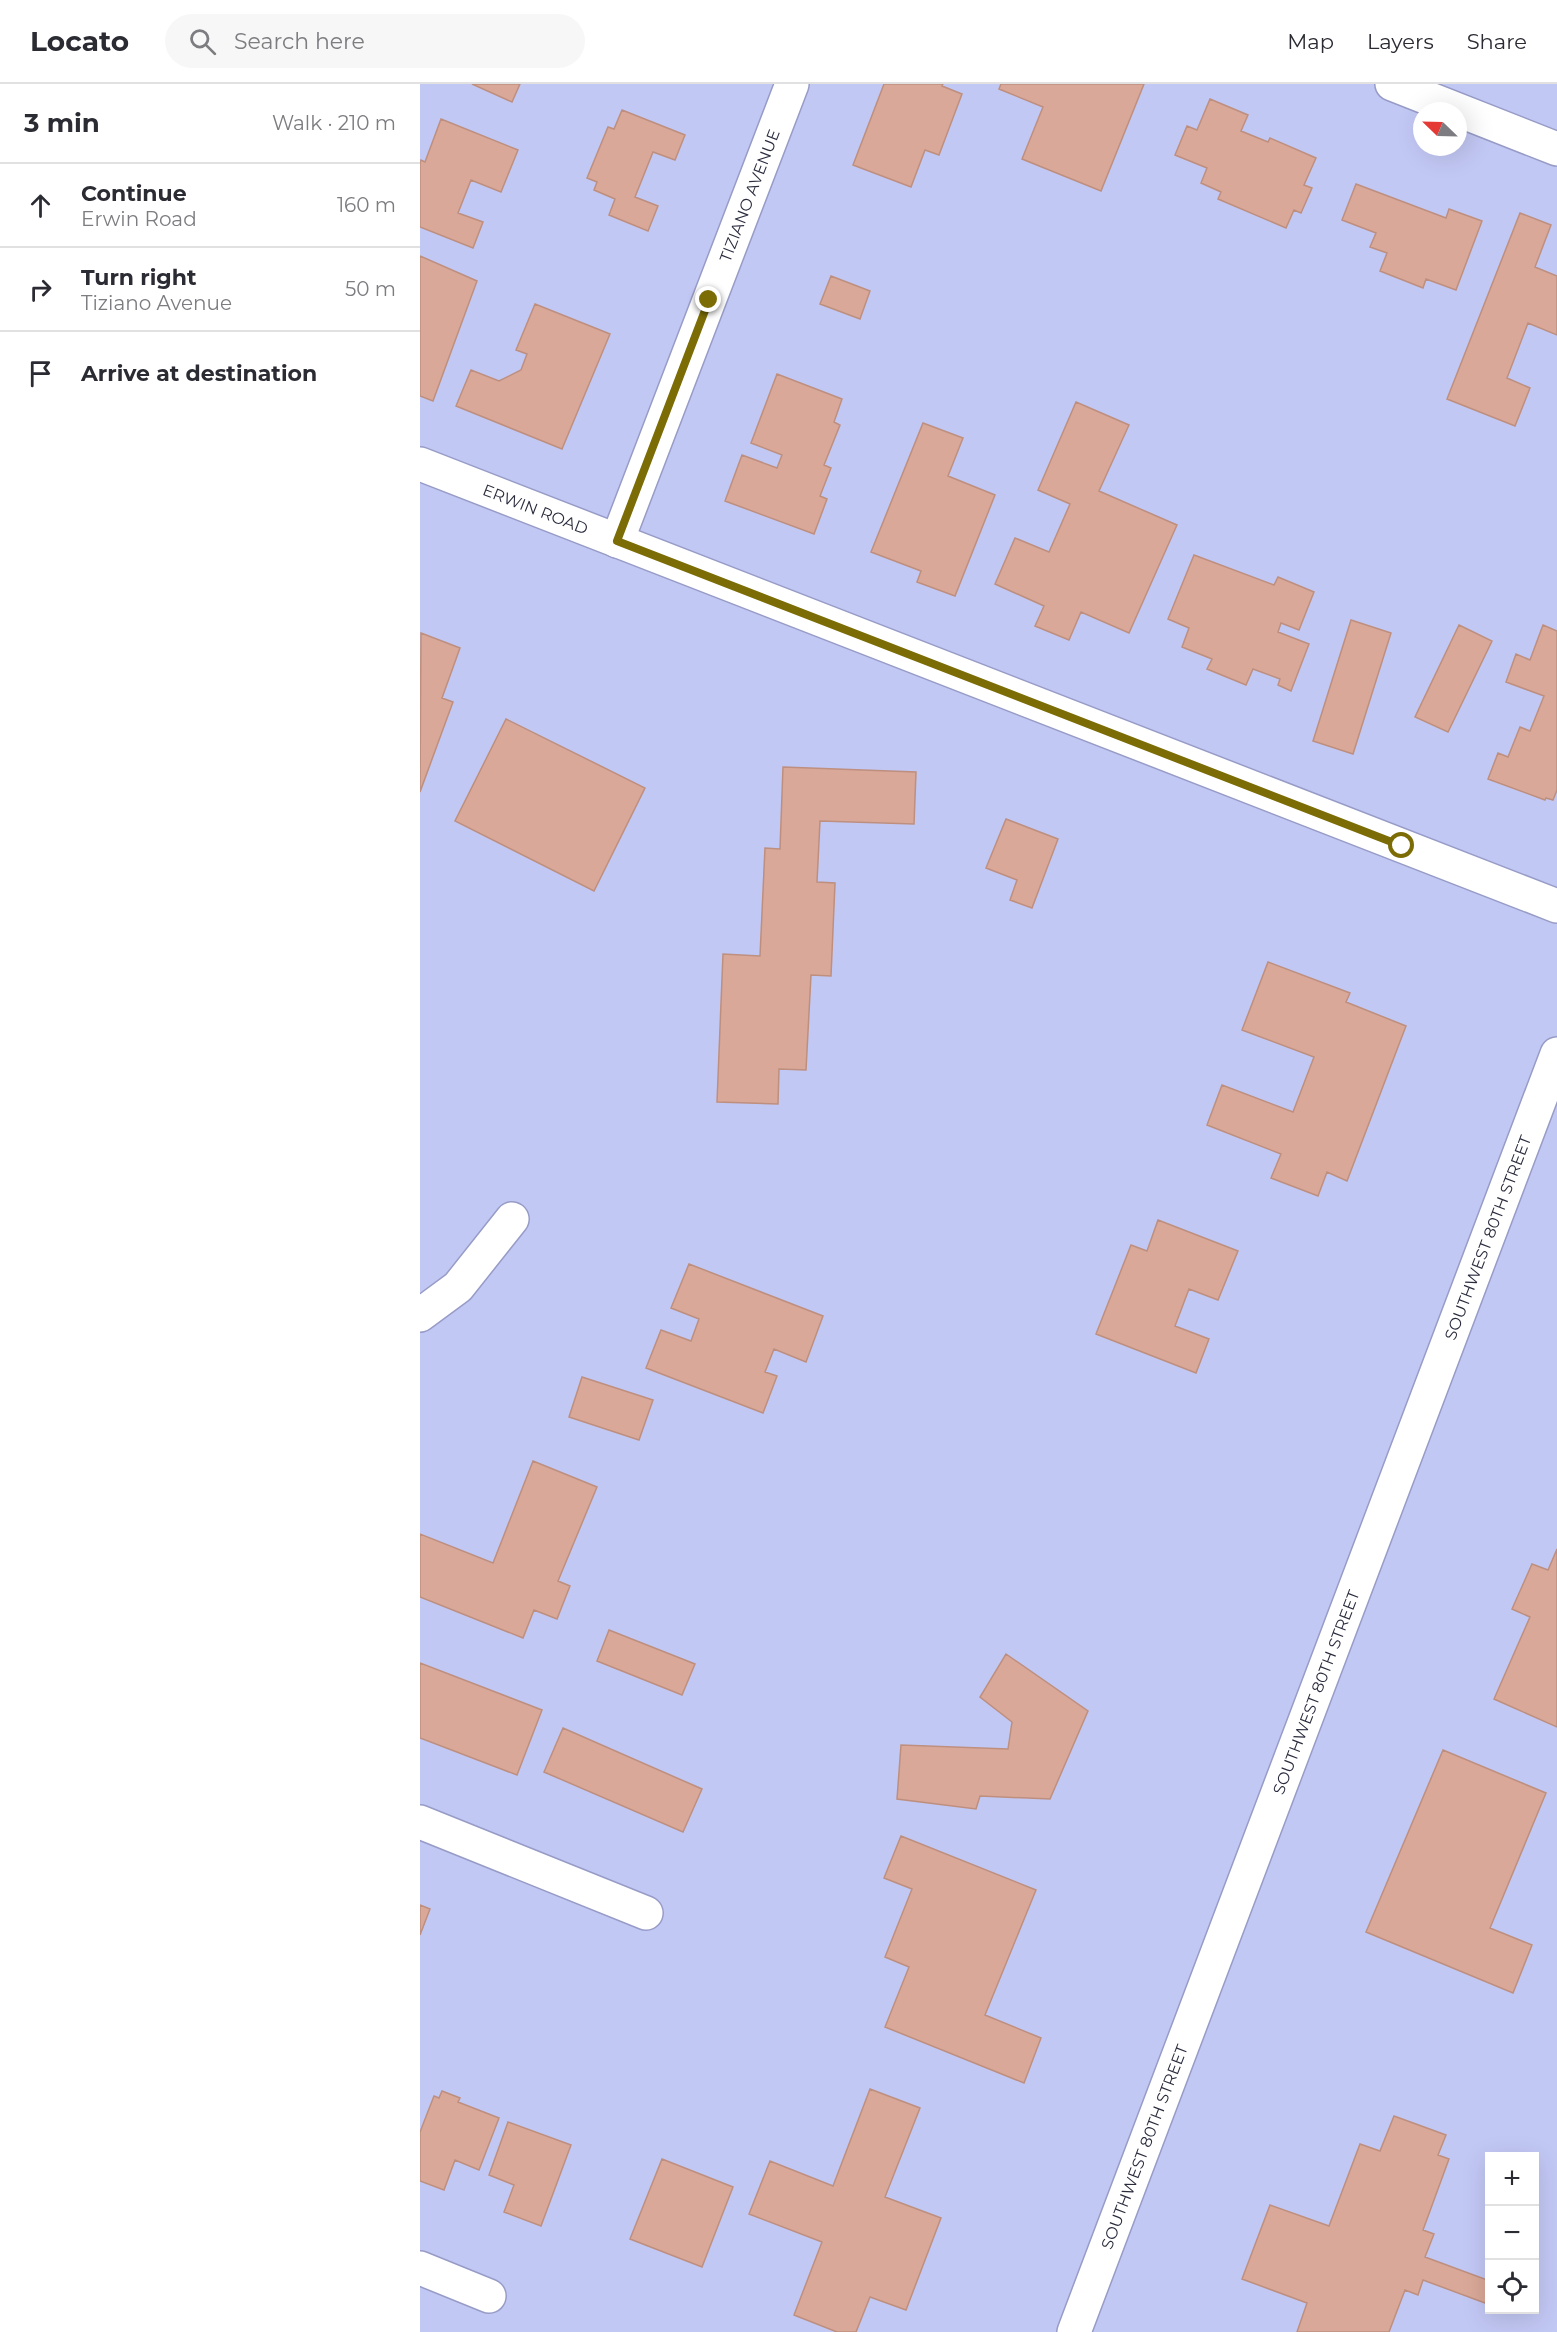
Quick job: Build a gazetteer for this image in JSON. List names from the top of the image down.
{
  "streets": {
    "street": ["TIZIANO AVENUE", "ERWIN ROAD", "SOUTHWEST 80TH STREET"]
  },
  "crossings": [
    ["TIZIANO AVENUE", "ERWIN ROAD"]
  ],
  "north": "top left",
  "page": {
    "header": "Locato",
    "search": "Search here",
    "nav": ["Map", "Layers", "Share"],
    "heading": ["3 min", "Walk · 210 m"],
    "list": [
      ["Continue", "Erwin Road", "160 m"],
      ["Turn right", "Tiziano Avenue", "50 m"],
      "Arrive at destination"
    ],
    "map_buttons": ["+", "−"]
  }
}
